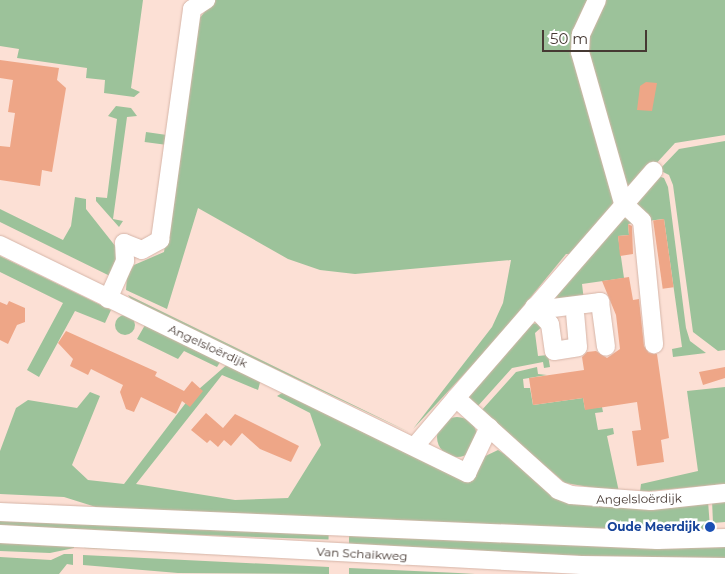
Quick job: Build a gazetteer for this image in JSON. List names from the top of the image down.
{
  "streets": {
    "street": ["Angelsloërdijk", "Van Schaikweg"]
  },
  "places": ["Oude Meerdijk"],
  "scale_bar": "50 m"
}
